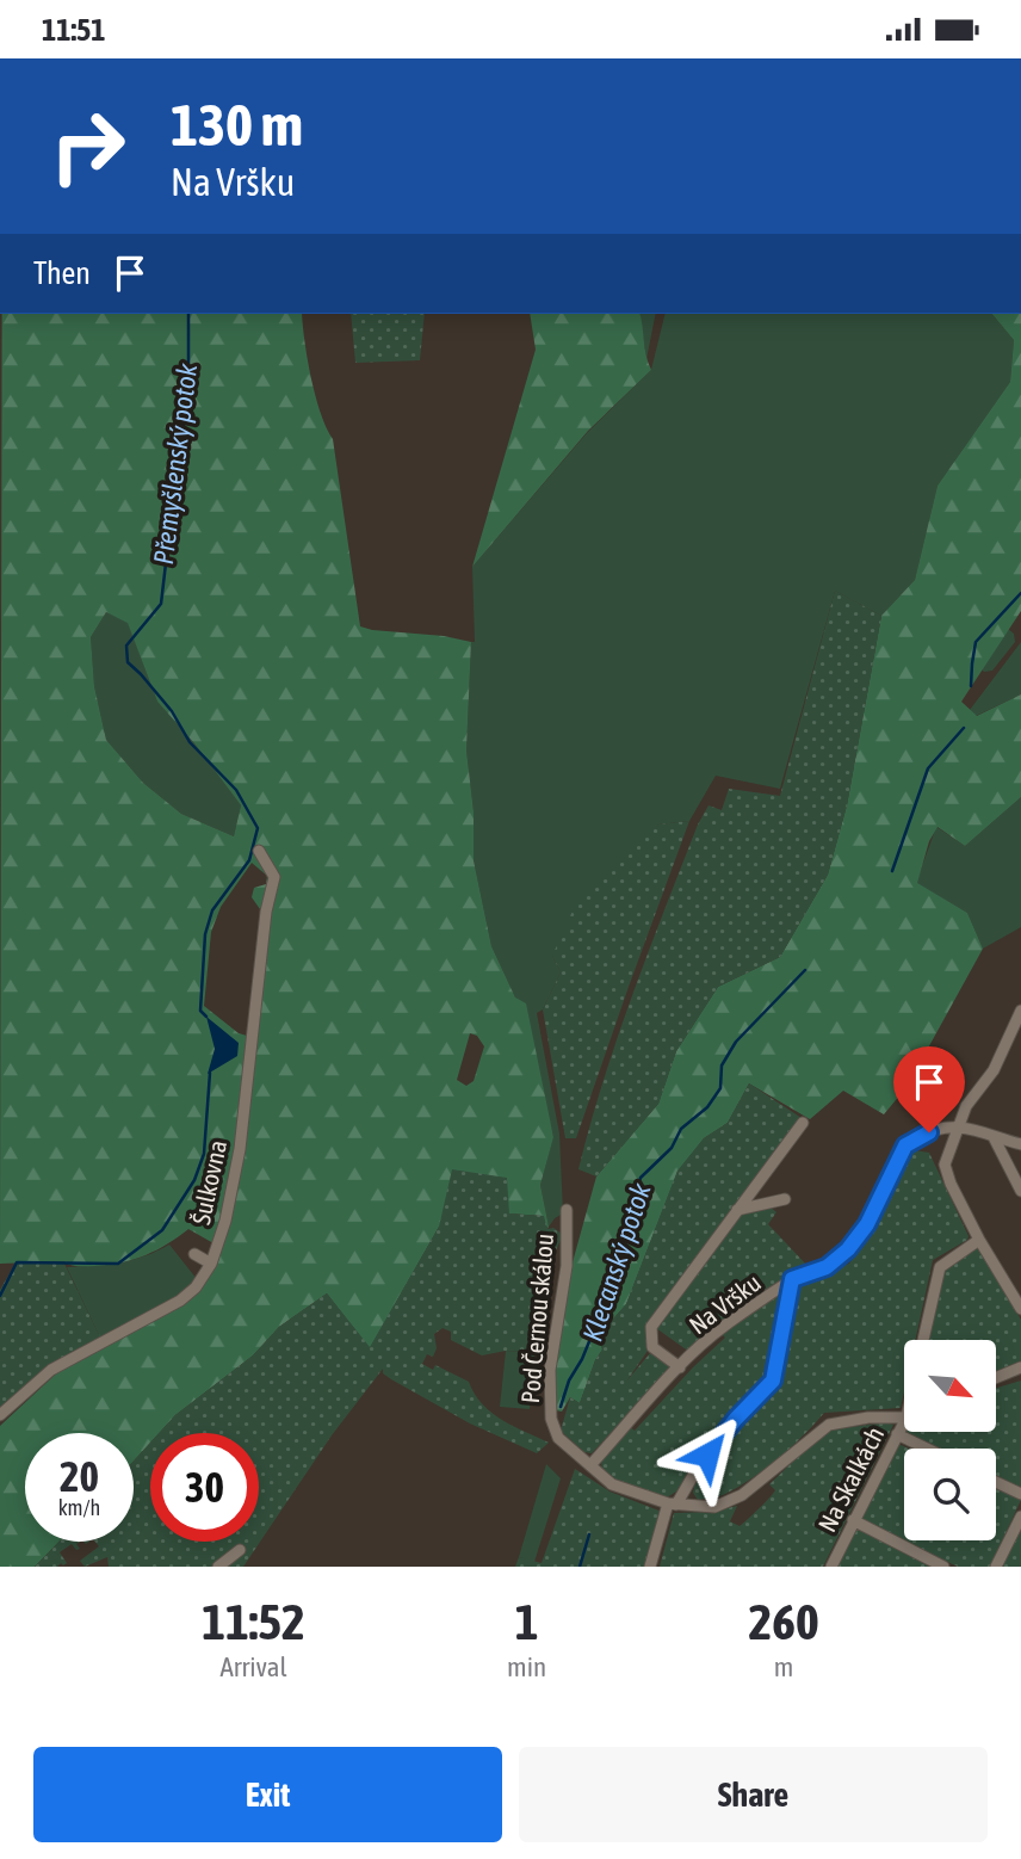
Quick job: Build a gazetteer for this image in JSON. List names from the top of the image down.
{
  "streets": {
    "street": [
      "Šulkovna",
      "Na Vršku",
      "Pod Černou skálou",
      "Na Skalkách"
    ]
  },
  "crossings": [
    ["Na Vršku", "Pod Černou skálou"]
  ],
  "water": ["Přemyšlenský potok", "Klecanský potok"],
  "north": "bottom right",
  "page": {
    "status": "11:51",
    "turn": ["130 m", "Na Vršku"],
    "then": "Then",
    "speed": "20 km/h",
    "limit": "30",
    "eta": [
      "11:52",
      "Arrival",
      "1",
      "min",
      "260",
      "m"
    ],
    "buttons": ["Exit", "Share"]
  }
}
